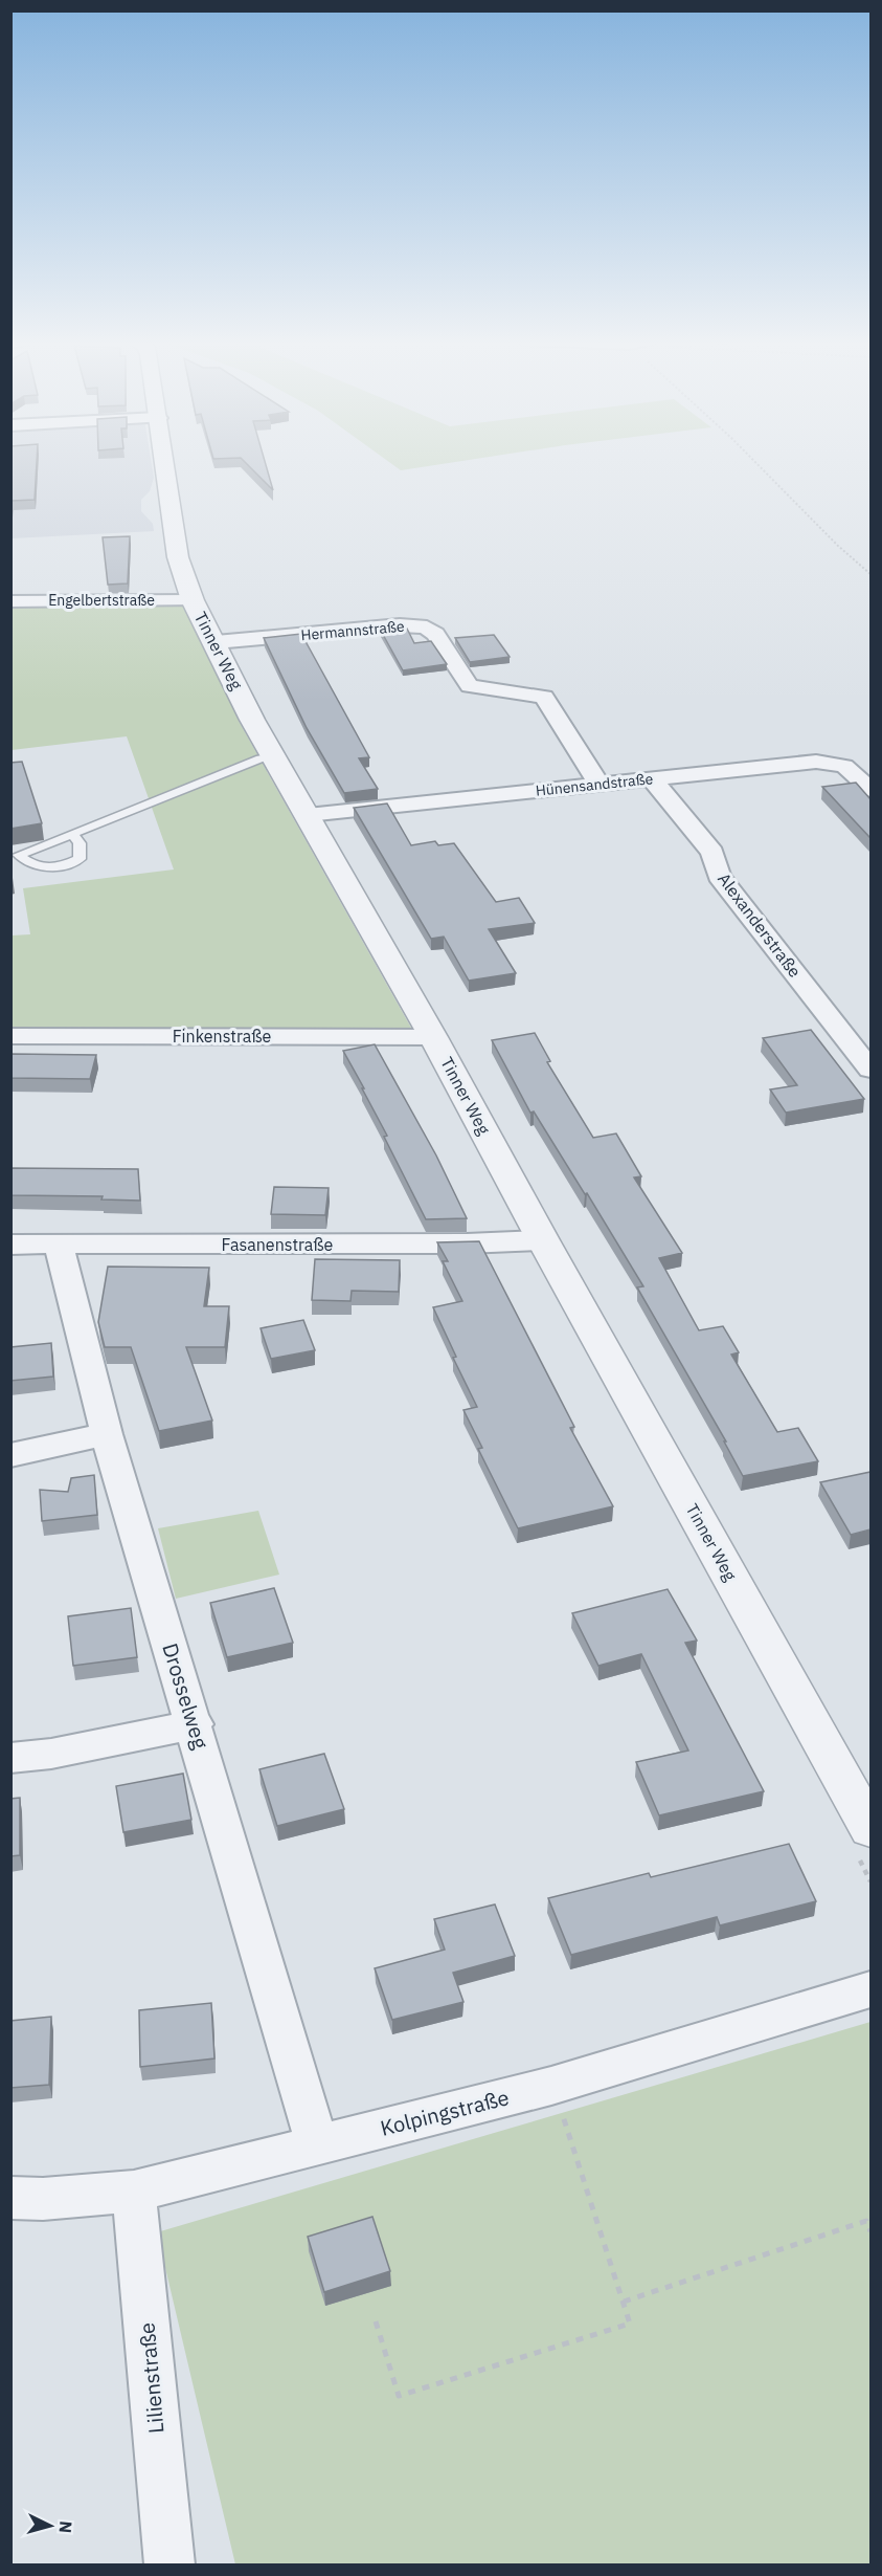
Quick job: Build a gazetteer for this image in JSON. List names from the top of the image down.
{
  "streets": {
    "street": [
      "Engelbertstraße",
      "Hermannstraße",
      "Tinner Weg",
      "Hünensandstraße",
      "Alexanderstraße",
      "Finkenstraße",
      "Fasanenstraße",
      "Drosselweg",
      "Kolpingstraße",
      "Lilienstraße"
    ]
  },
  "crossings": [
    ["Engelbertstraße", "Tinner Weg"],
    ["Hermannstraße", "Tinner Weg"],
    ["Hermannstraße", "Hünensandstraße"],
    ["Tinner Weg", "Hünensandstraße"],
    ["Tinner Weg", "Finkenstraße"],
    ["Tinner Weg", "Fasanenstraße"],
    ["Hünensandstraße", "Alexanderstraße"],
    ["Fasanenstraße", "Drosselweg"],
    ["Drosselweg", "Kolpingstraße"],
    ["Kolpingstraße", "Lilienstraße"]
  ],
  "north": "right"
}
